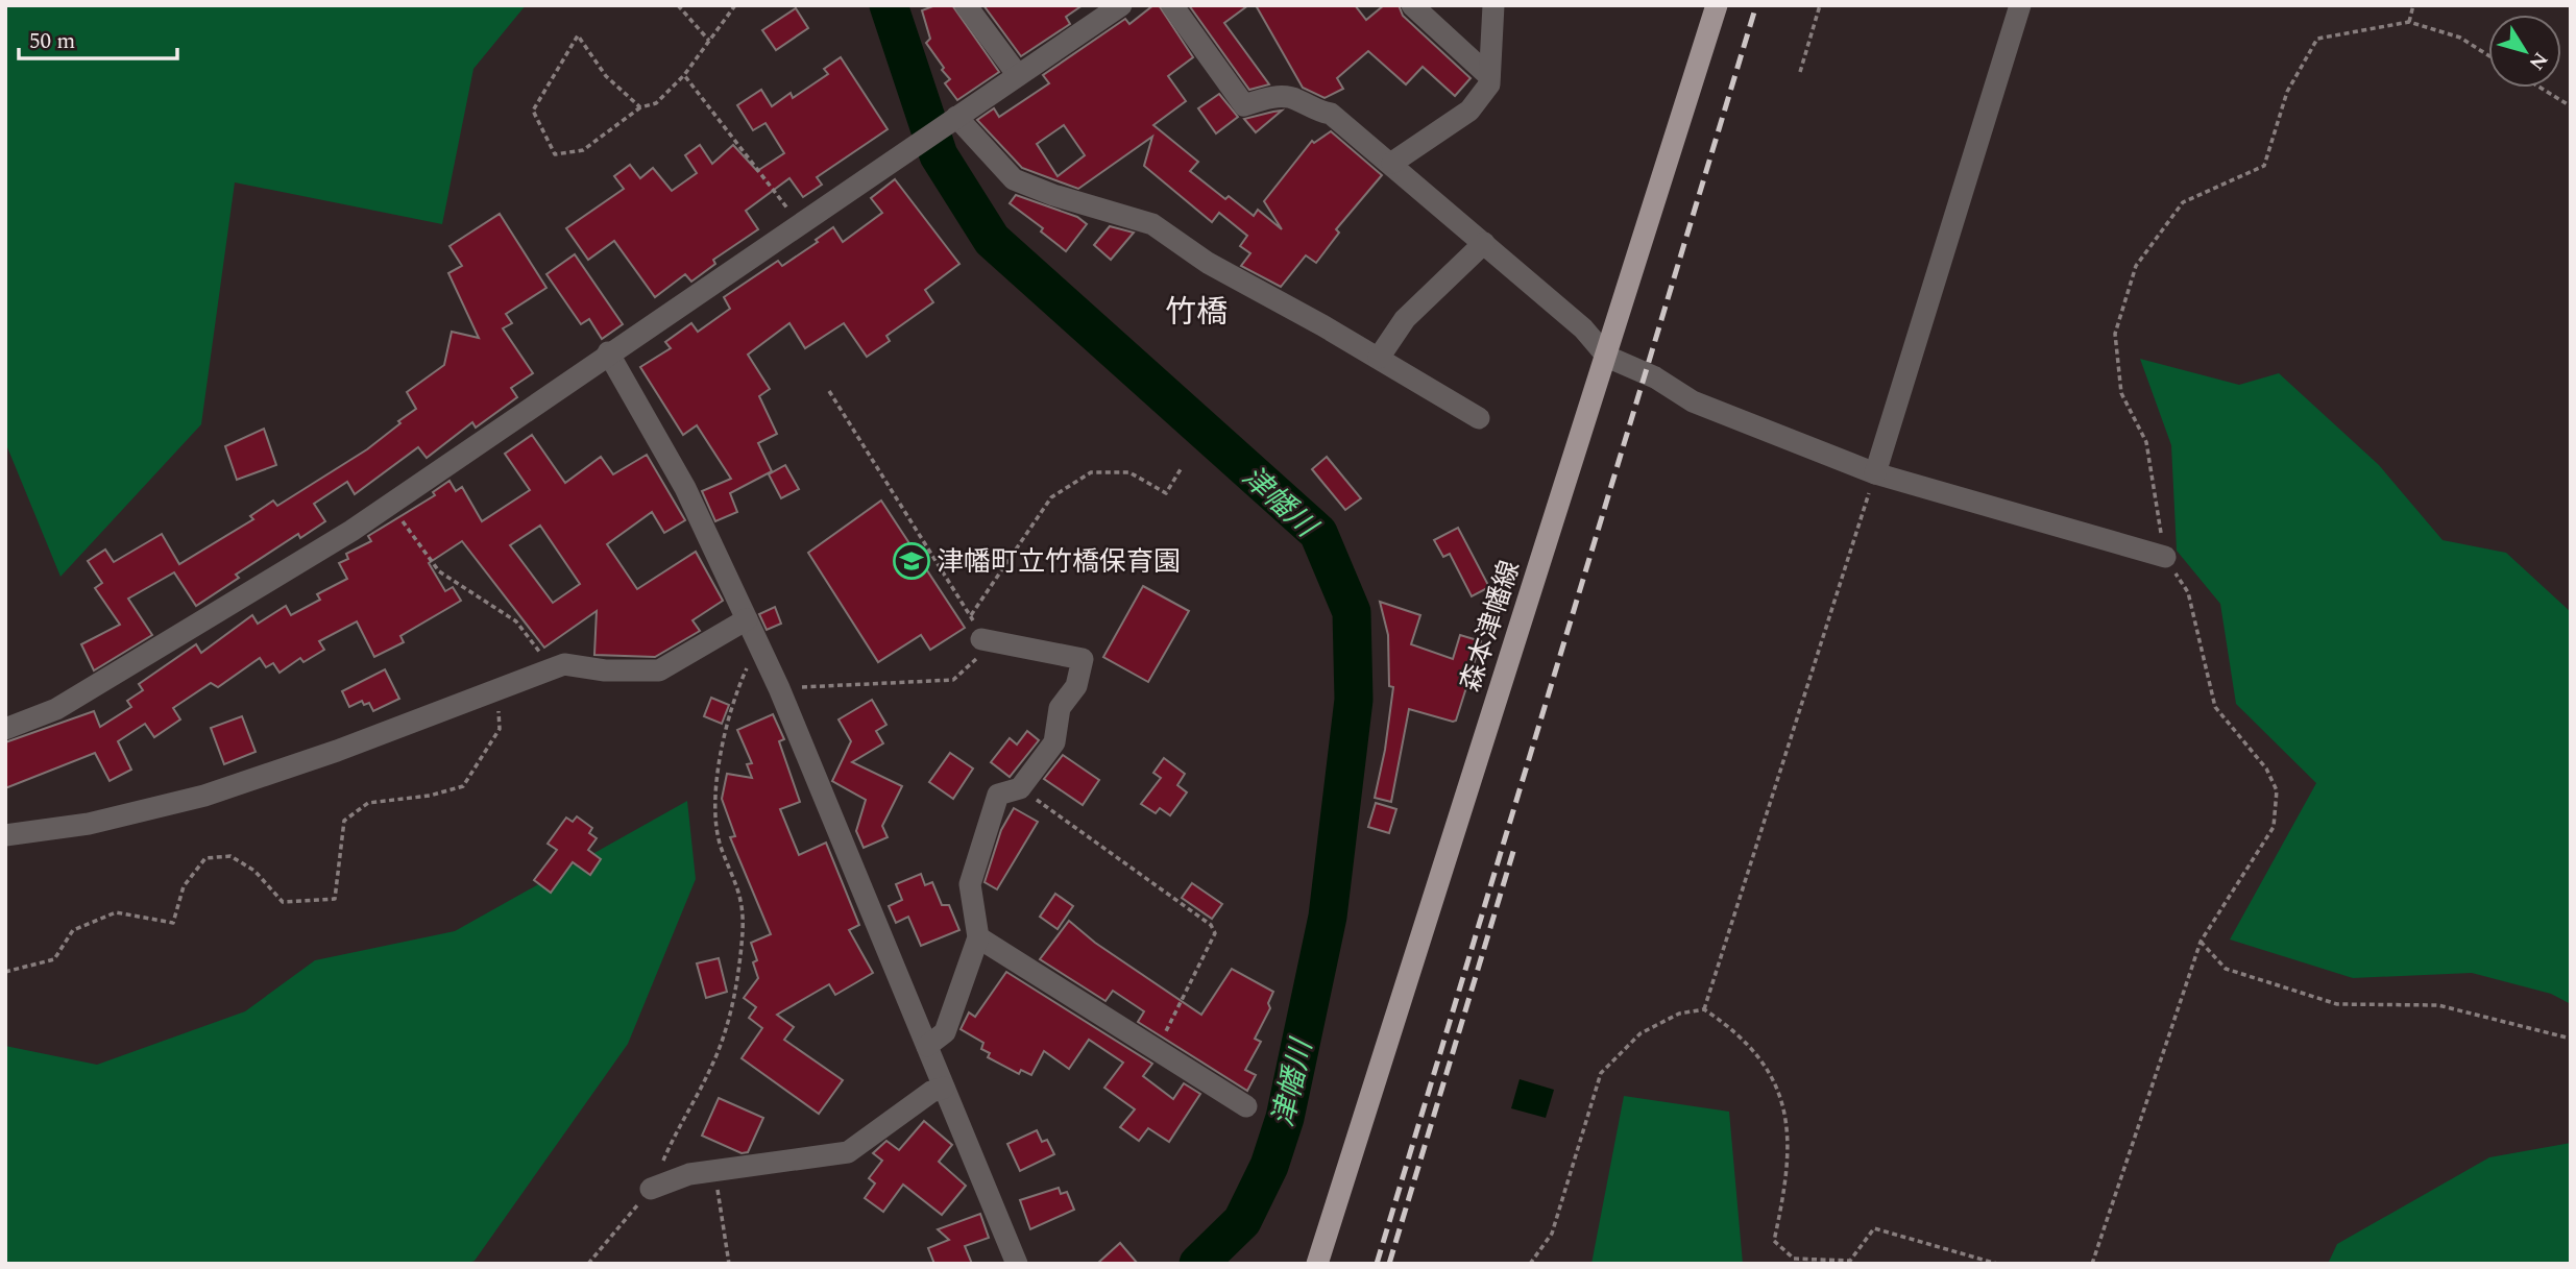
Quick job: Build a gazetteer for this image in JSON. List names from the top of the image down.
{
  "streets": {
    "main road": ["森本津幡線"]
  },
  "districts": ["竹橋"],
  "water": ["津幡川"],
  "places": {
    "school or university": ["津幡町立竹橋保育園"]
  },
  "scale_bar": "50 m",
  "north": "bottom right"
}
